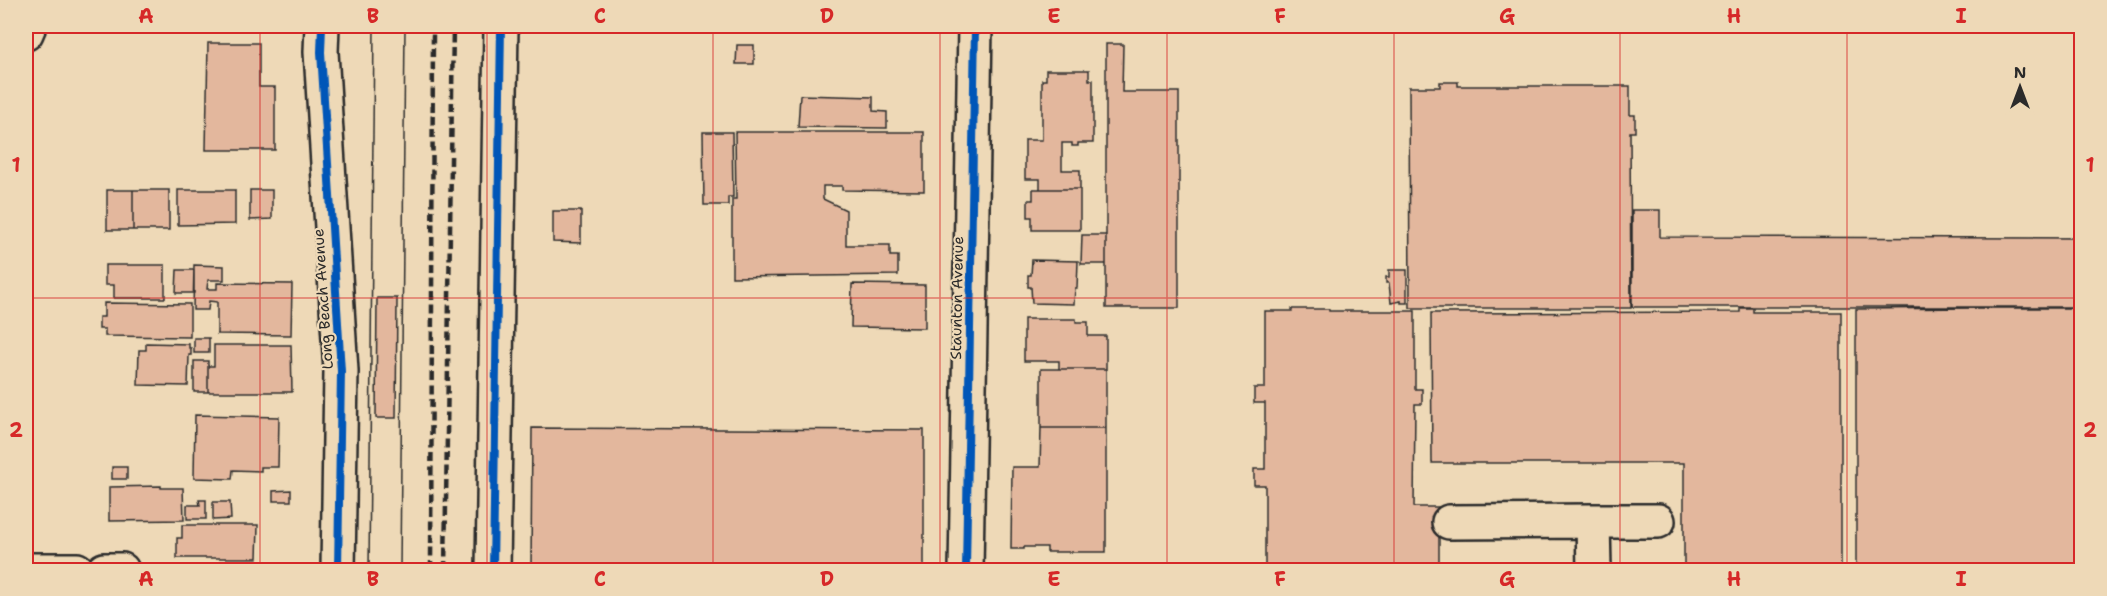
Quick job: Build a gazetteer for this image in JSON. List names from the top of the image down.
{
  "streets": {
    "street": ["Staunton Avenue", "Long Beach Avenue"]
  },
  "north": "top",
  "grid": {
    "columns": [
      "A",
      "B",
      "C",
      "D",
      "E",
      "F",
      "G",
      "H",
      "I"
    ],
    "rows": ["1", "2"]
  }
}
